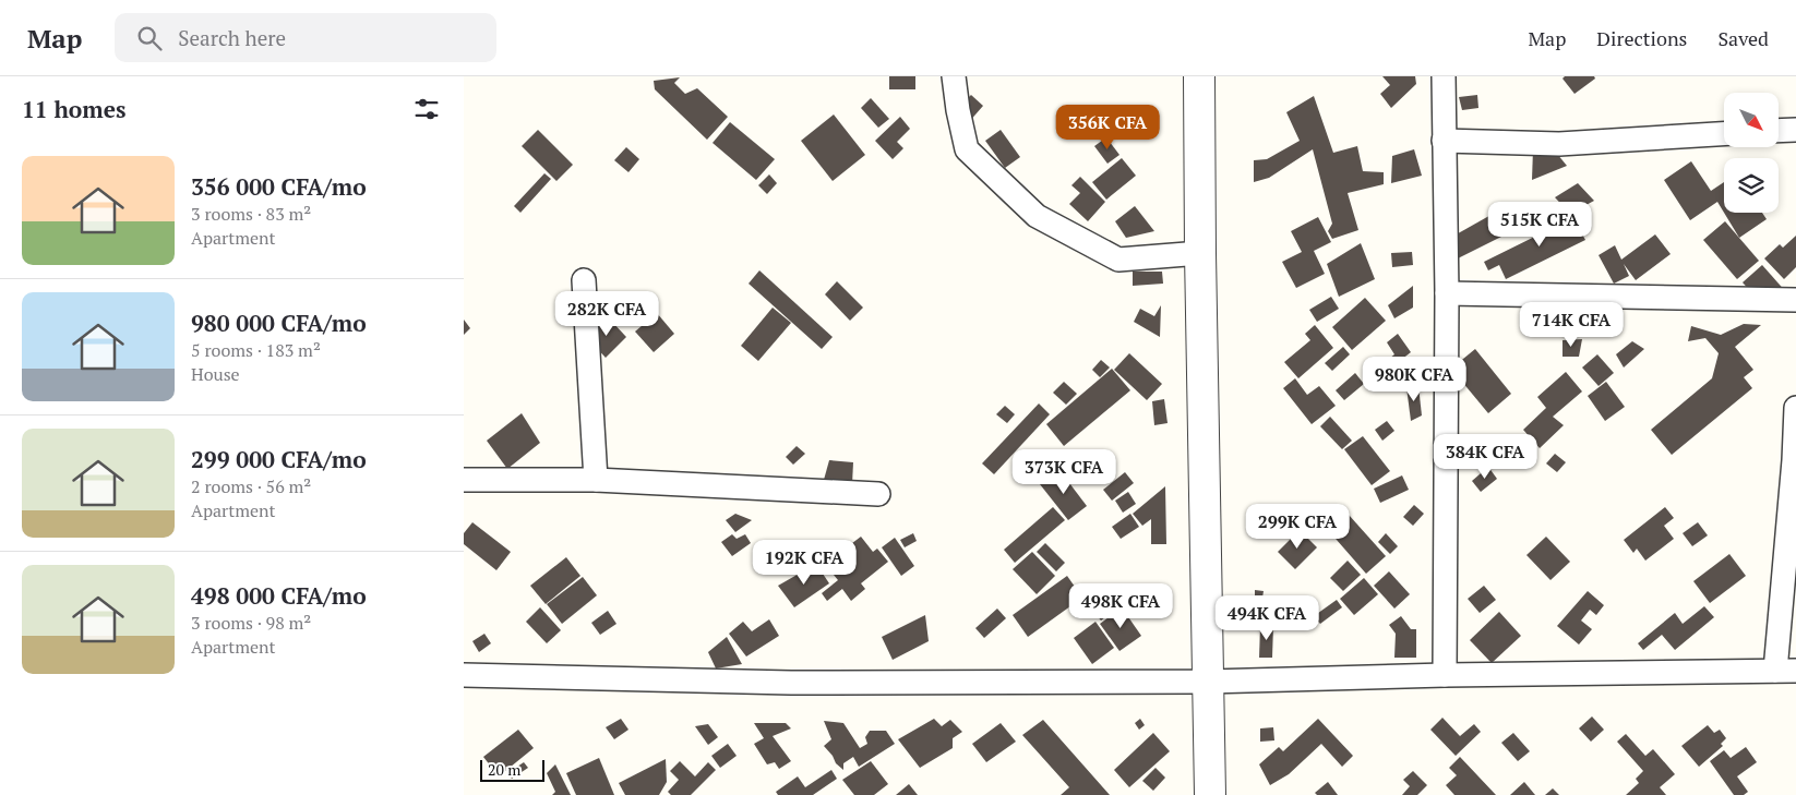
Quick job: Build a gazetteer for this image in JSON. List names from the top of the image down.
{
  "scale_bar": "20 m",
  "north": "bottom right",
  "page": {
    "header": "Map",
    "search": "Search here",
    "nav": ["Map", "Directions", "Saved"],
    "heading": "11 homes",
    "price": [
      "356K CFA",
      "515K CFA",
      "282K CFA",
      "714K CFA",
      "980K CFA",
      "384K CFA",
      "373K CFA",
      "299K CFA",
      "192K CFA",
      "498K CFA",
      "494K CFA"
    ],
    "list": [
      {
        "name": "356 000 CFA/mo",
        "note": "3 rooms · 83 m² · Apartment"
      },
      {
        "name": "980 000 CFA/mo",
        "note": "5 rooms · 183 m² · House"
      },
      {
        "name": "299 000 CFA/mo",
        "note": "2 rooms · 56 m² · Apartment"
      },
      {
        "name": "498 000 CFA/mo",
        "note": "3 rooms · 98 m² · Apartment"
      }
    ],
    "scale": "20 m"
  }
}
